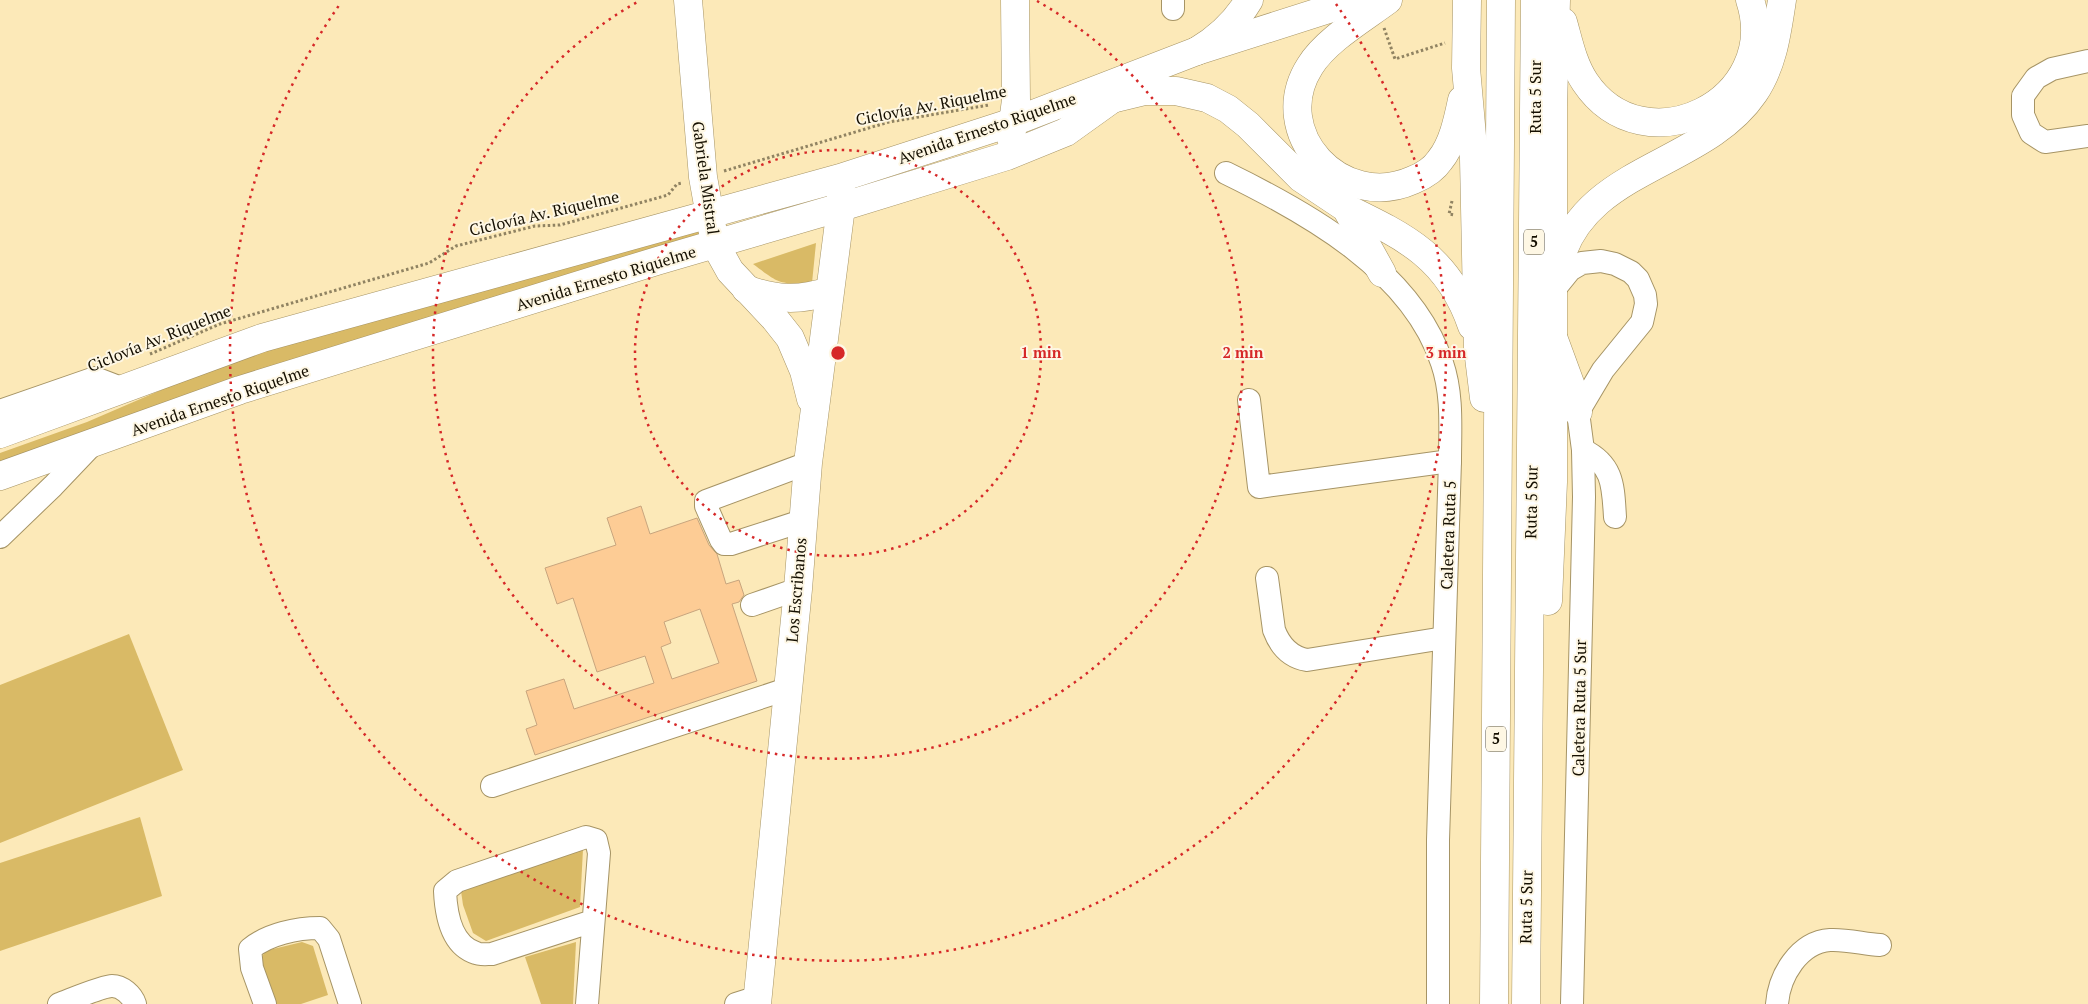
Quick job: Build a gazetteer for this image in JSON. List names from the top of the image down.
{
  "streets": {
    "main road": [
      "Ruta 5 Sur",
      "Avenida Ernesto Riquelme",
      "Gabriela Mistral",
      "5",
      "Los Escribanos"
    ],
    "street": ["Caletera Ruta 5", "Caletera Ruta 5 Sur"],
    "path": ["Ciclovía Av. Riquelme"]
  },
  "crossings": [
    ["Ciclovía Av. Riquelme", "Avenida Ernesto Riquelme"],
    ["Ciclovía Av. Riquelme", "Gabriela Mistral"],
    ["Avenida Ernesto Riquelme", "Gabriela Mistral"],
    ["Avenida Ernesto Riquelme", "Los Escribanos"],
    ["Gabriela Mistral", "Los Escribanos"]
  ],
  "rings": ["1 min", "2 min", "3 min"]
}
